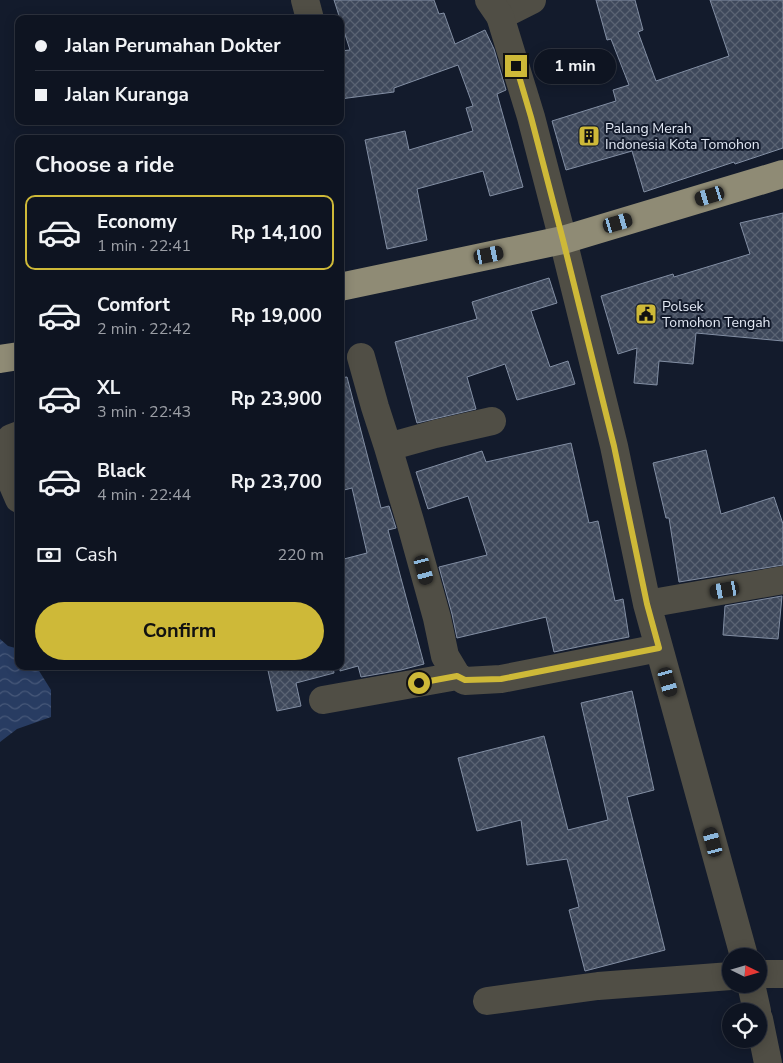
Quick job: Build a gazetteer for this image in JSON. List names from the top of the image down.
{
  "places": {
    "building": ["Palang Merah Indonesia Kota Tomohon"],
    "public building": ["Polsek Tomohon Tengah"]
  },
  "north": "right",
  "page": {
    "banner": ["Jalan Perumahan Dokter", "Jalan Kuranga"],
    "bubble": "1 min",
    "heading": "Choose a ride",
    "list": [
      {
        "name": "Economy",
        "note": "1 min · 22:41",
        "value": "Rp 14,100"
      },
      {
        "name": "Comfort",
        "note": "2 min · 22:42",
        "value": "Rp 19,000"
      },
      {
        "name": "XL",
        "note": "3 min · 22:43",
        "value": "Rp 23,900"
      },
      {
        "name": "Black",
        "note": "4 min · 22:44",
        "value": "Rp 23,700"
      }
    ],
    "pay": ["Cash", "220 m"],
    "buttons": "Confirm"
  }
}
